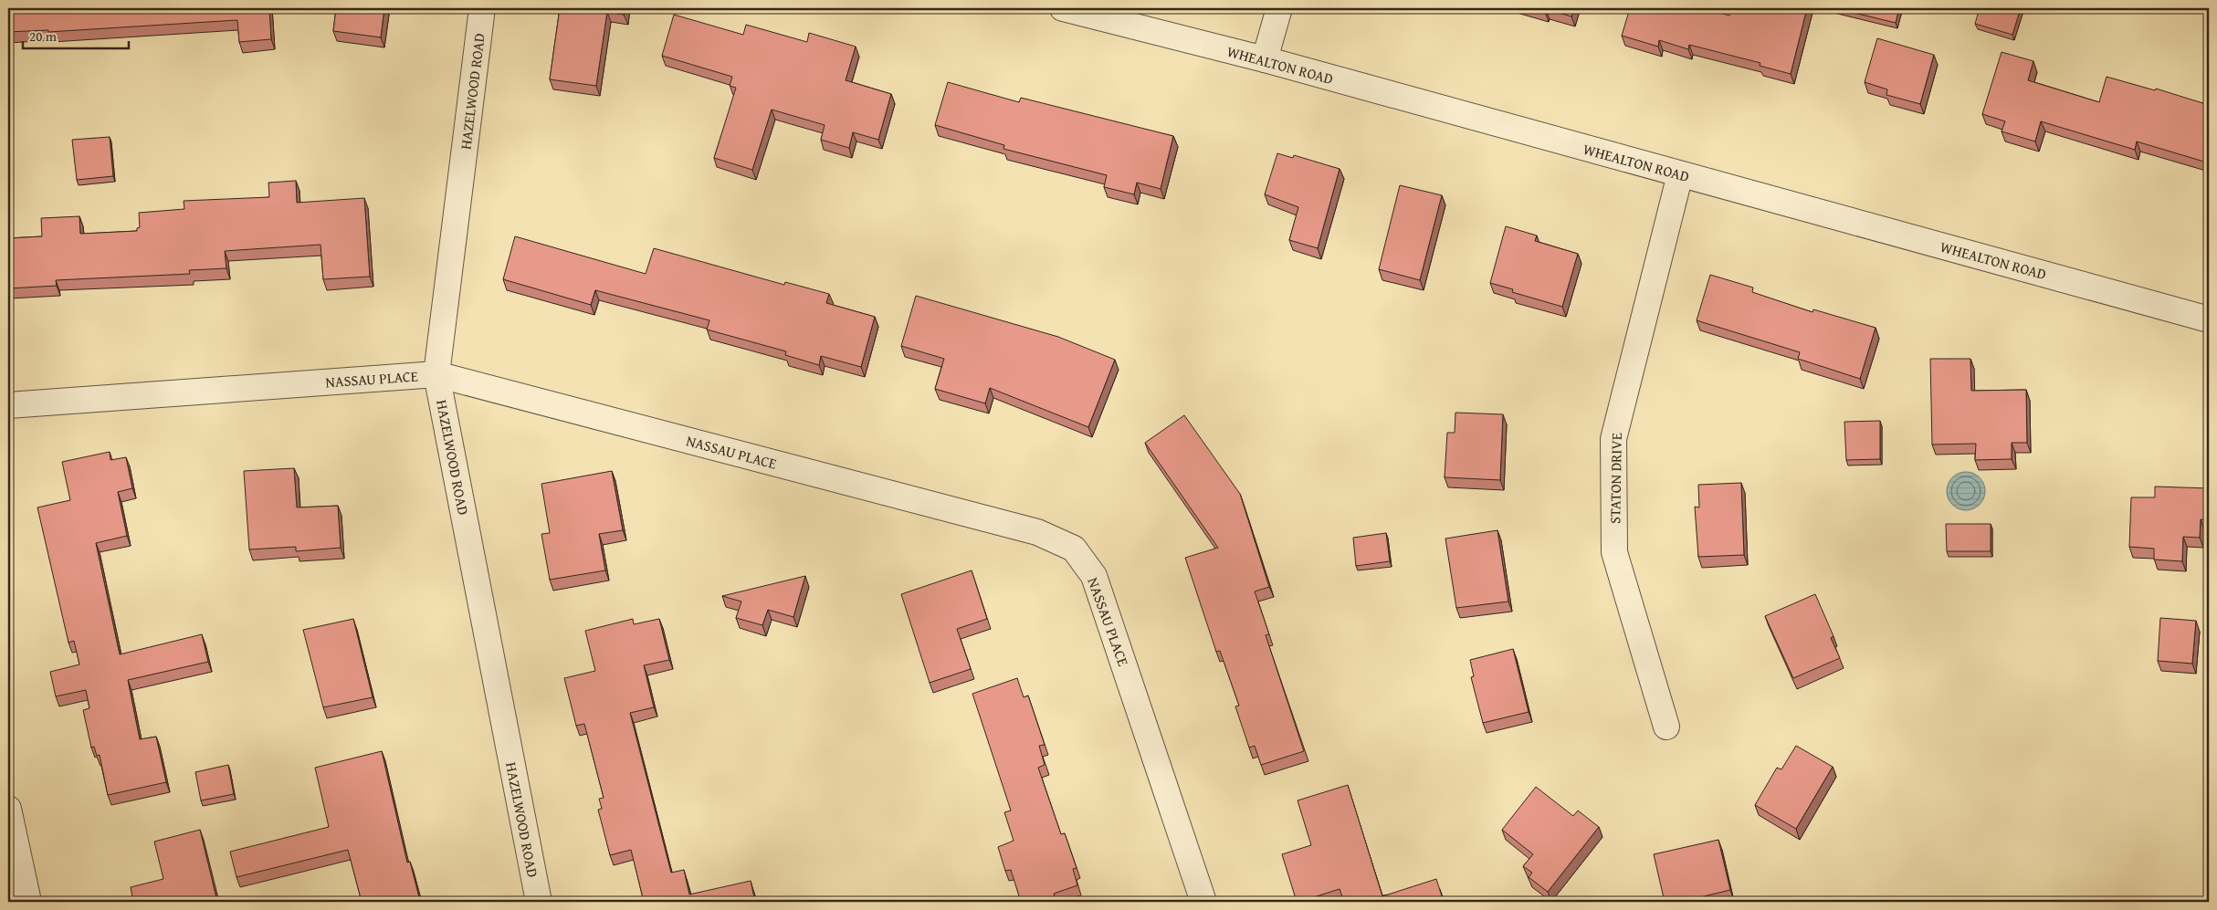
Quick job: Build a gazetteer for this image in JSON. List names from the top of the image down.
{
  "streets": {
    "street": [
      "WHEALTON ROAD",
      "HAZELWOOD ROAD",
      "NASSAU PLACE",
      "STATON DRIVE"
    ]
  },
  "crossings": [
    ["WHEALTON ROAD", "STATON DRIVE"],
    ["HAZELWOOD ROAD", "NASSAU PLACE"]
  ],
  "scale_bar": "20 m"
}
